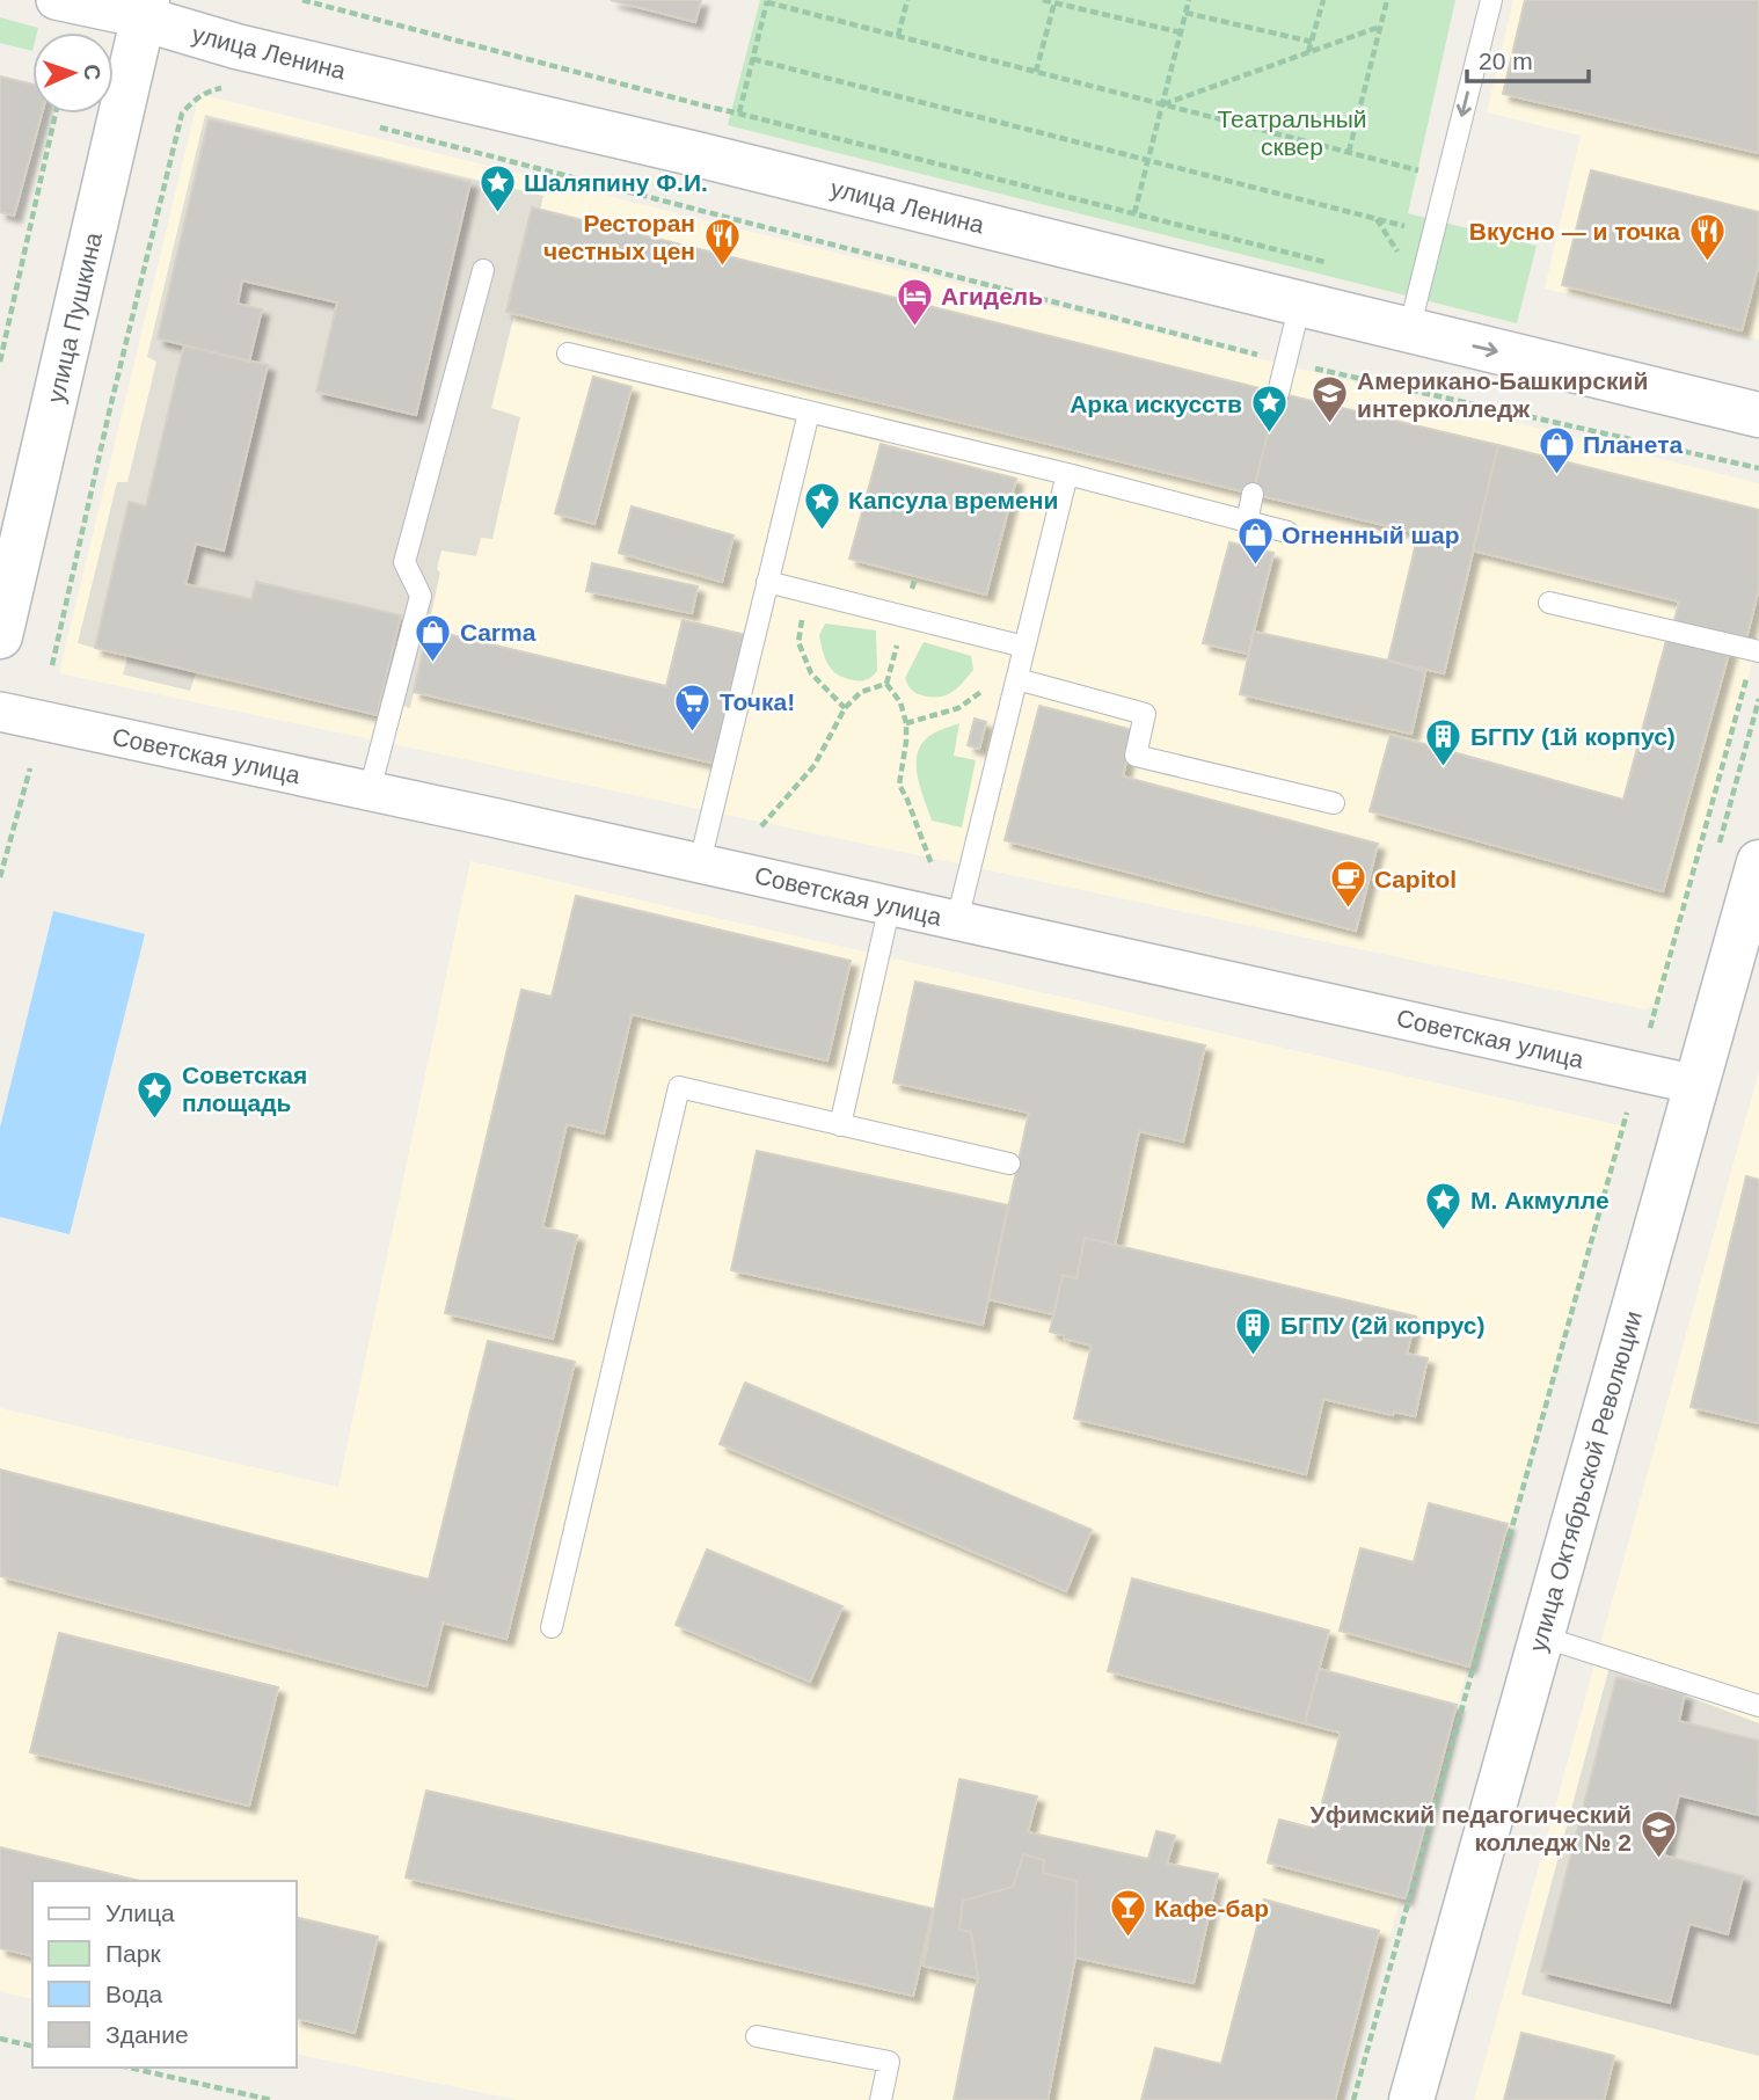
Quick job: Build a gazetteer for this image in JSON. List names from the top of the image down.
{
  "streets": {
    "main road": ["улица Ленина", "улица Пушкина", "улица Октябрьской Революции"],
    "street": ["Советская улица"]
  },
  "crossings": [
    ["улица Ленина", "улица Пушкина"],
    ["Советская улица", "улица Октябрьской Революции"]
  ],
  "parks": ["Театральный сквер"],
  "places": {
    "place": [
      "Шаляпину Ф.И.",
      "Арка искусств",
      "Капсула времени",
      "Советская площадь",
      "М. Акмулле"
    ],
    "restaurant": ["Вкусно — и точка", "Ресторан честных цен"],
    "hotel": ["Агидель"],
    "school or university": ["Американо-Башкирский интерколледж", "Уфимский педагогический колледж № 2"],
    "shop": ["Планета", "Огненный шар", "Carma"],
    "supermarket": ["Точка!"],
    "building": ["БГПУ (1й корпус)", "БГПУ (2й копрус)"],
    "cafe": ["Capitol"],
    "bar": ["Кафе-бар"]
  },
  "legend": [
    "Улица",
    "Парк",
    "Вода",
    "Здание"
  ],
  "scale_bar": "20 m",
  "north": "right"
}
